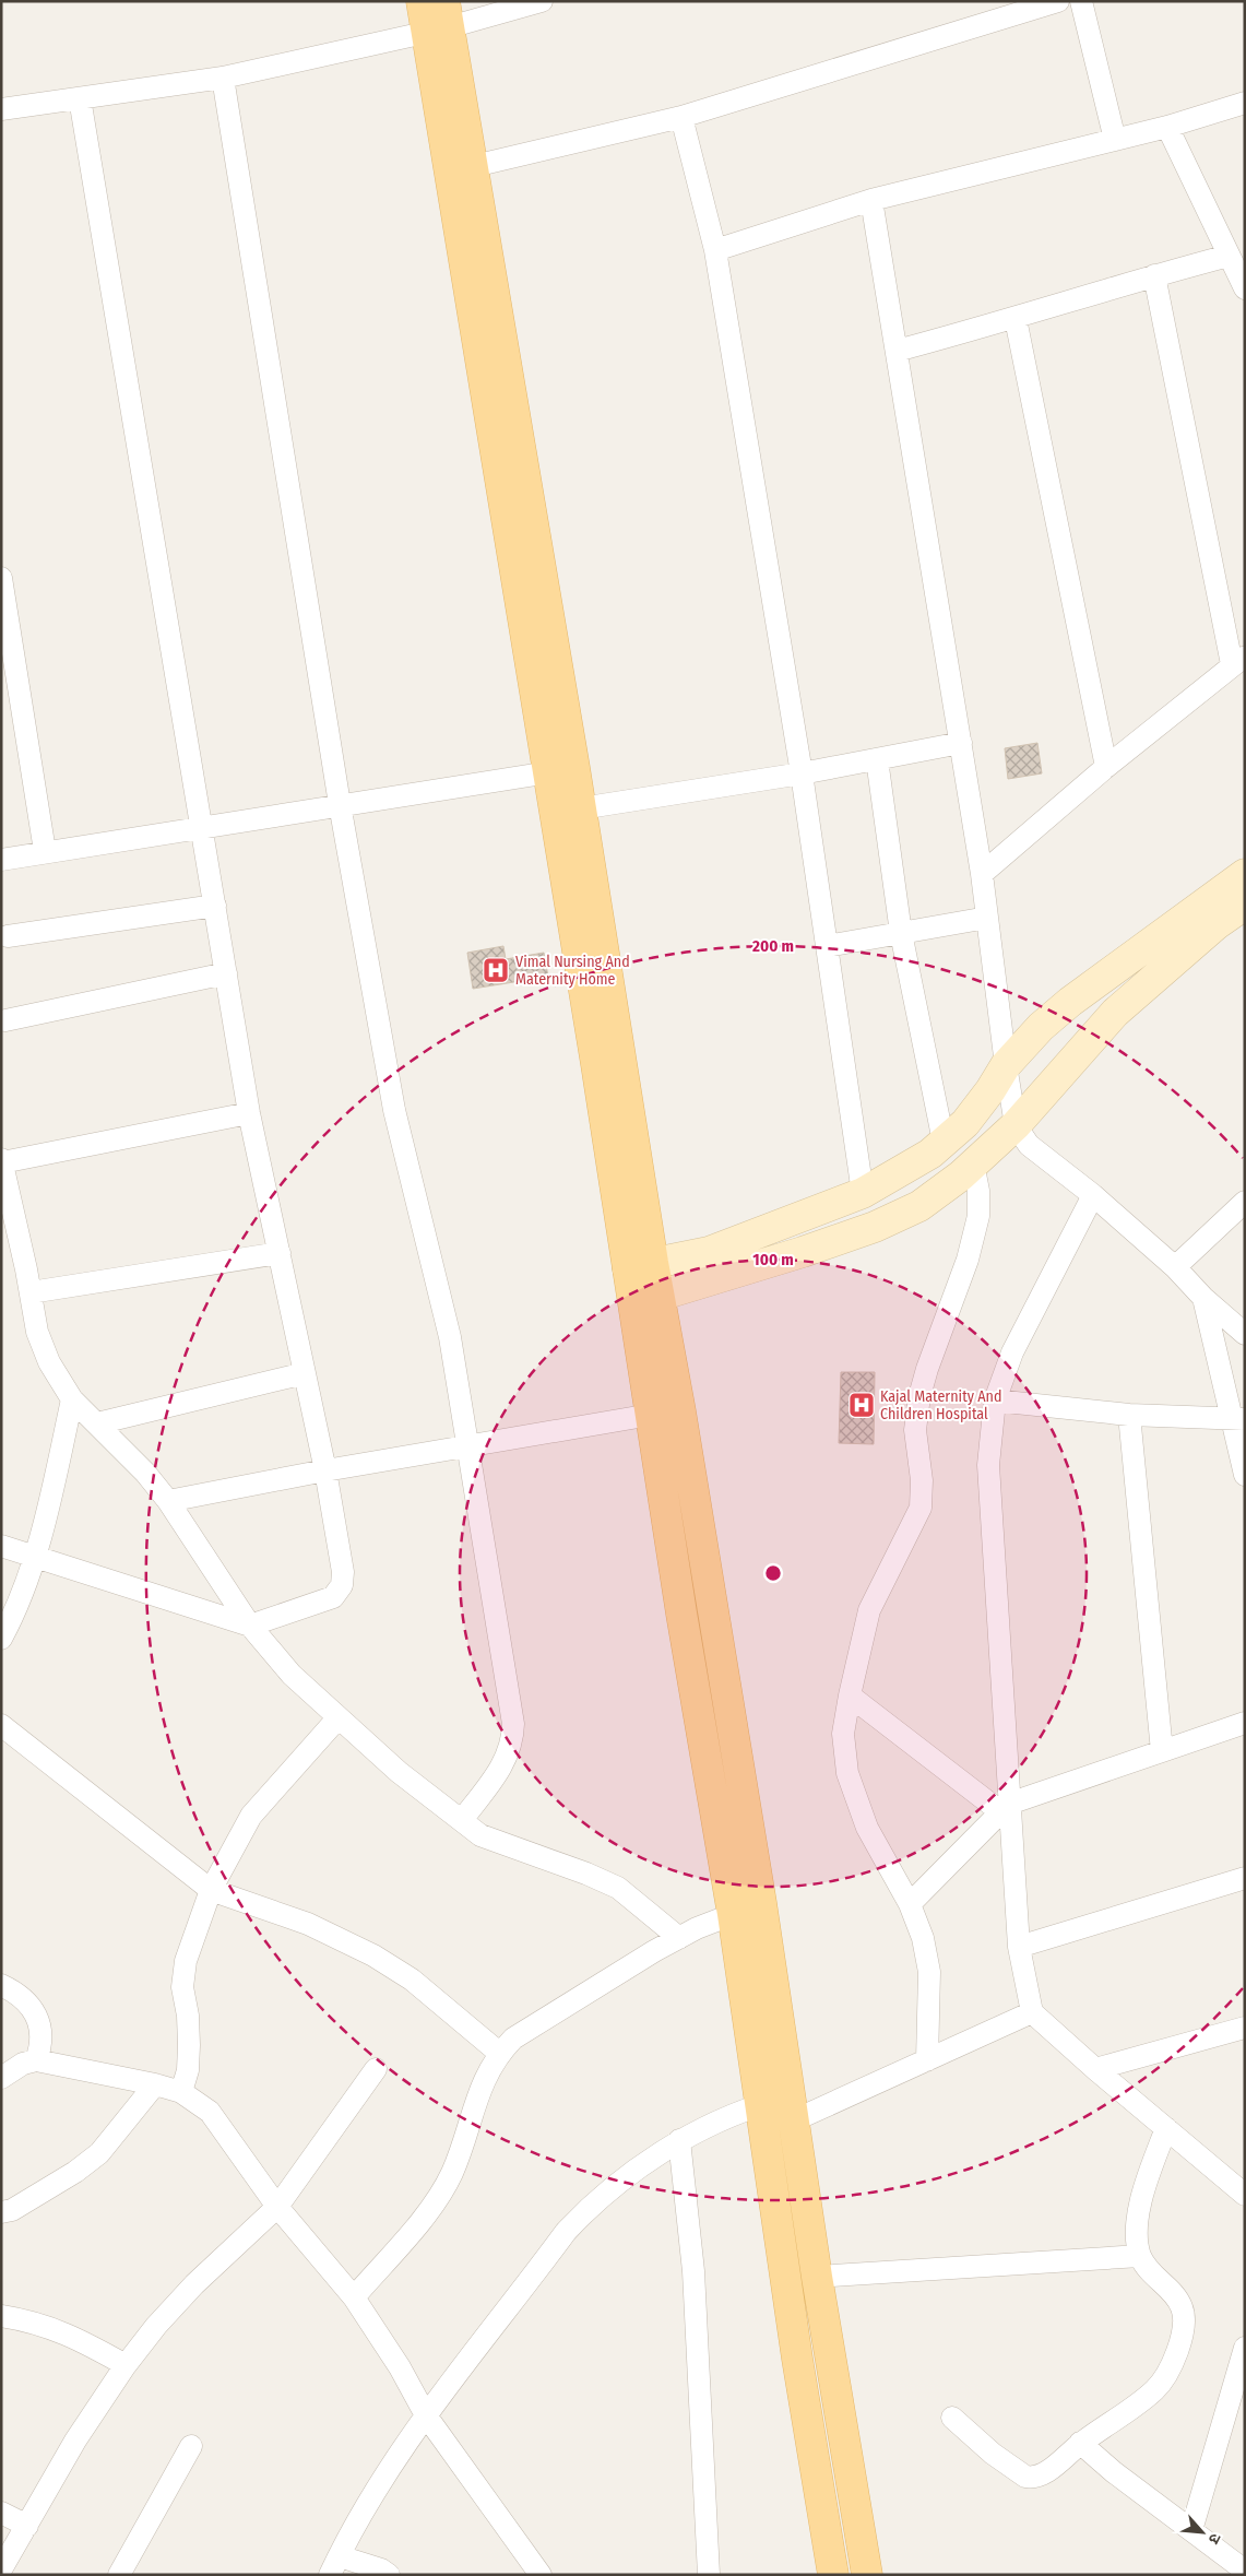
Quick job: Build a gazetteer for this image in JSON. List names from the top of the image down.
{
  "places": {
    "hospital": ["Vimal Nursing And Maternity Home", "Kajal Maternity And Children Hospital"]
  },
  "north": "bottom right",
  "rings": ["200 m", "100 m"]
}
